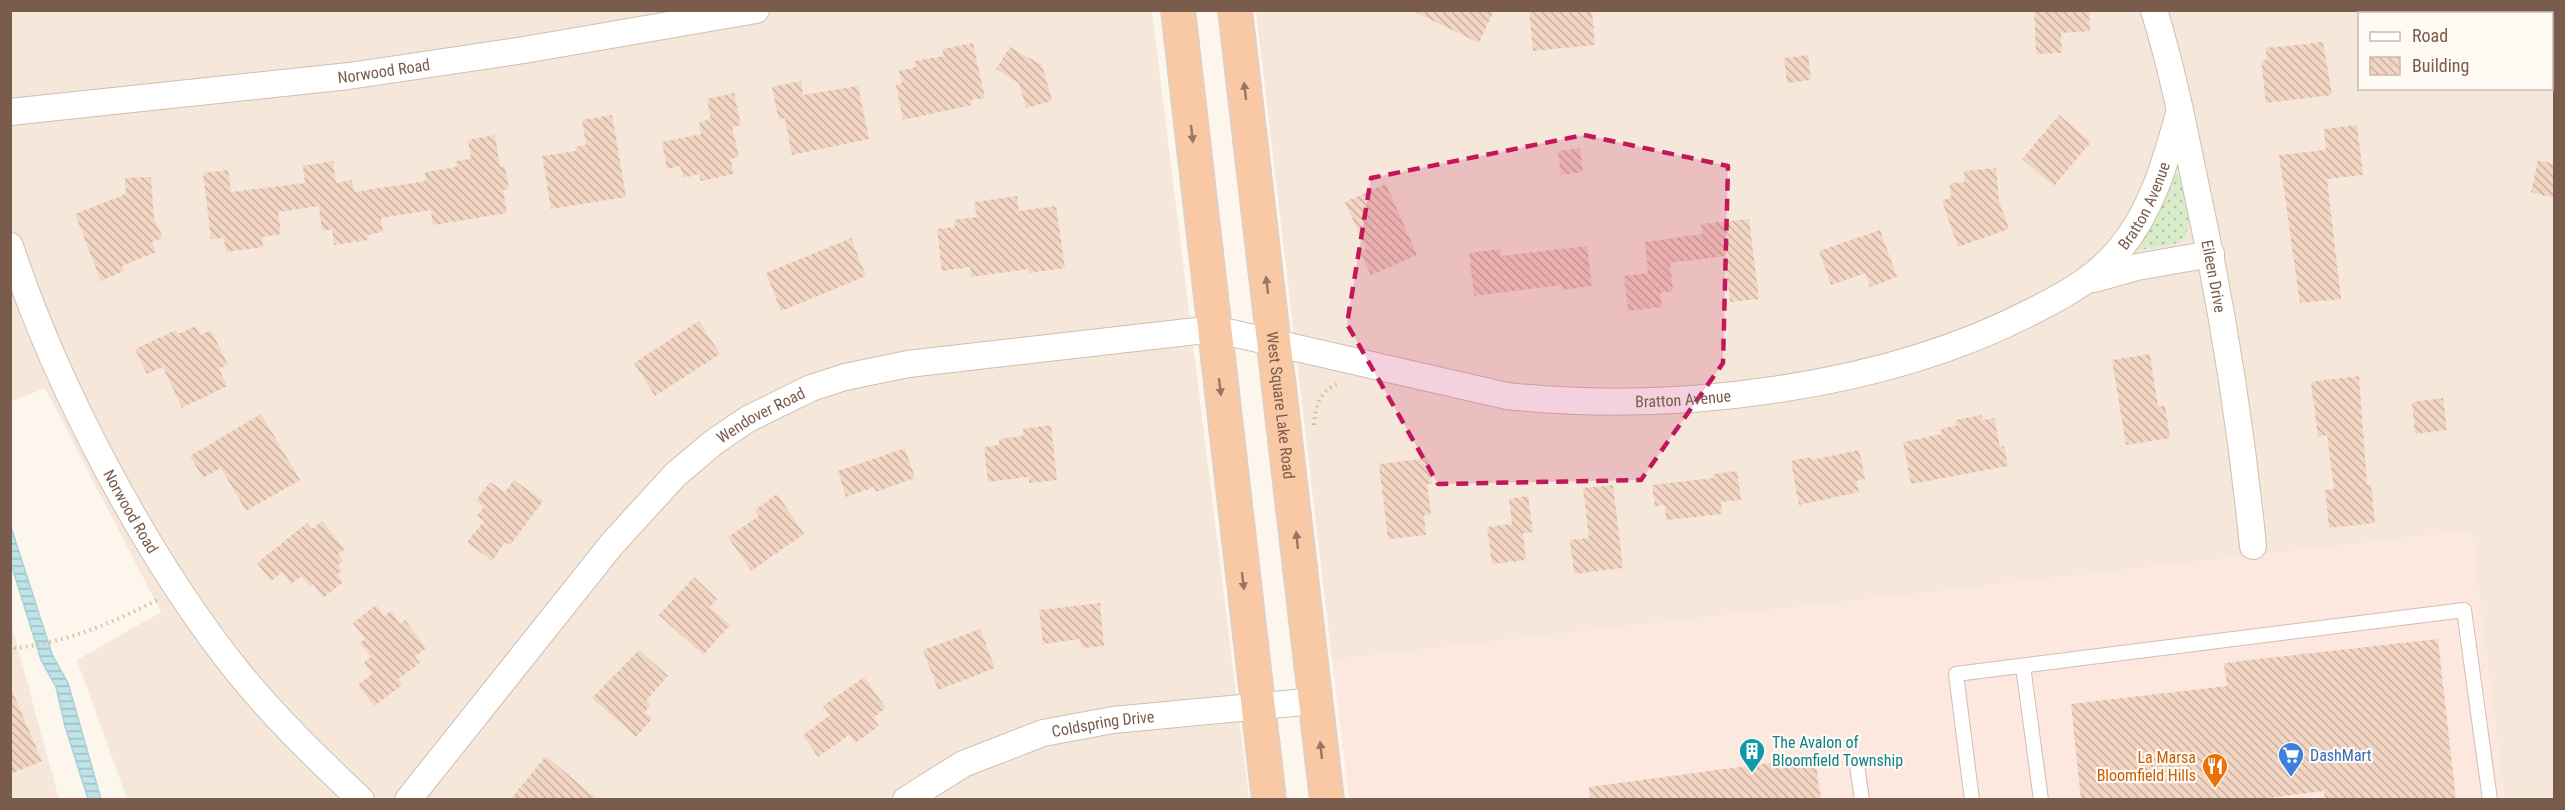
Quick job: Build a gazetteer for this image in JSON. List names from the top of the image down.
{
  "streets": {
    "highway": ["West Square Lake Road"],
    "street": [
      "Norwood Road",
      "Bratton Avenue",
      "Eileen Drive",
      "Wendover Road",
      "Coldspring Drive"
    ]
  },
  "crossings": [
    ["Bratton Avenue", "Eileen Drive"],
    ["Bratton Avenue", "West Square Lake Road"],
    ["Bratton Avenue", "Wendover Road"],
    ["West Square Lake Road", "Wendover Road"],
    ["West Square Lake Road", "Coldspring Drive"]
  ],
  "places": {
    "building": ["The Avalon of Bloomfield Township"],
    "supermarket": ["DashMart"],
    "restaurant": ["La Marsa Bloomfield Hills"]
  },
  "legend": ["Road", "Building"]
}
